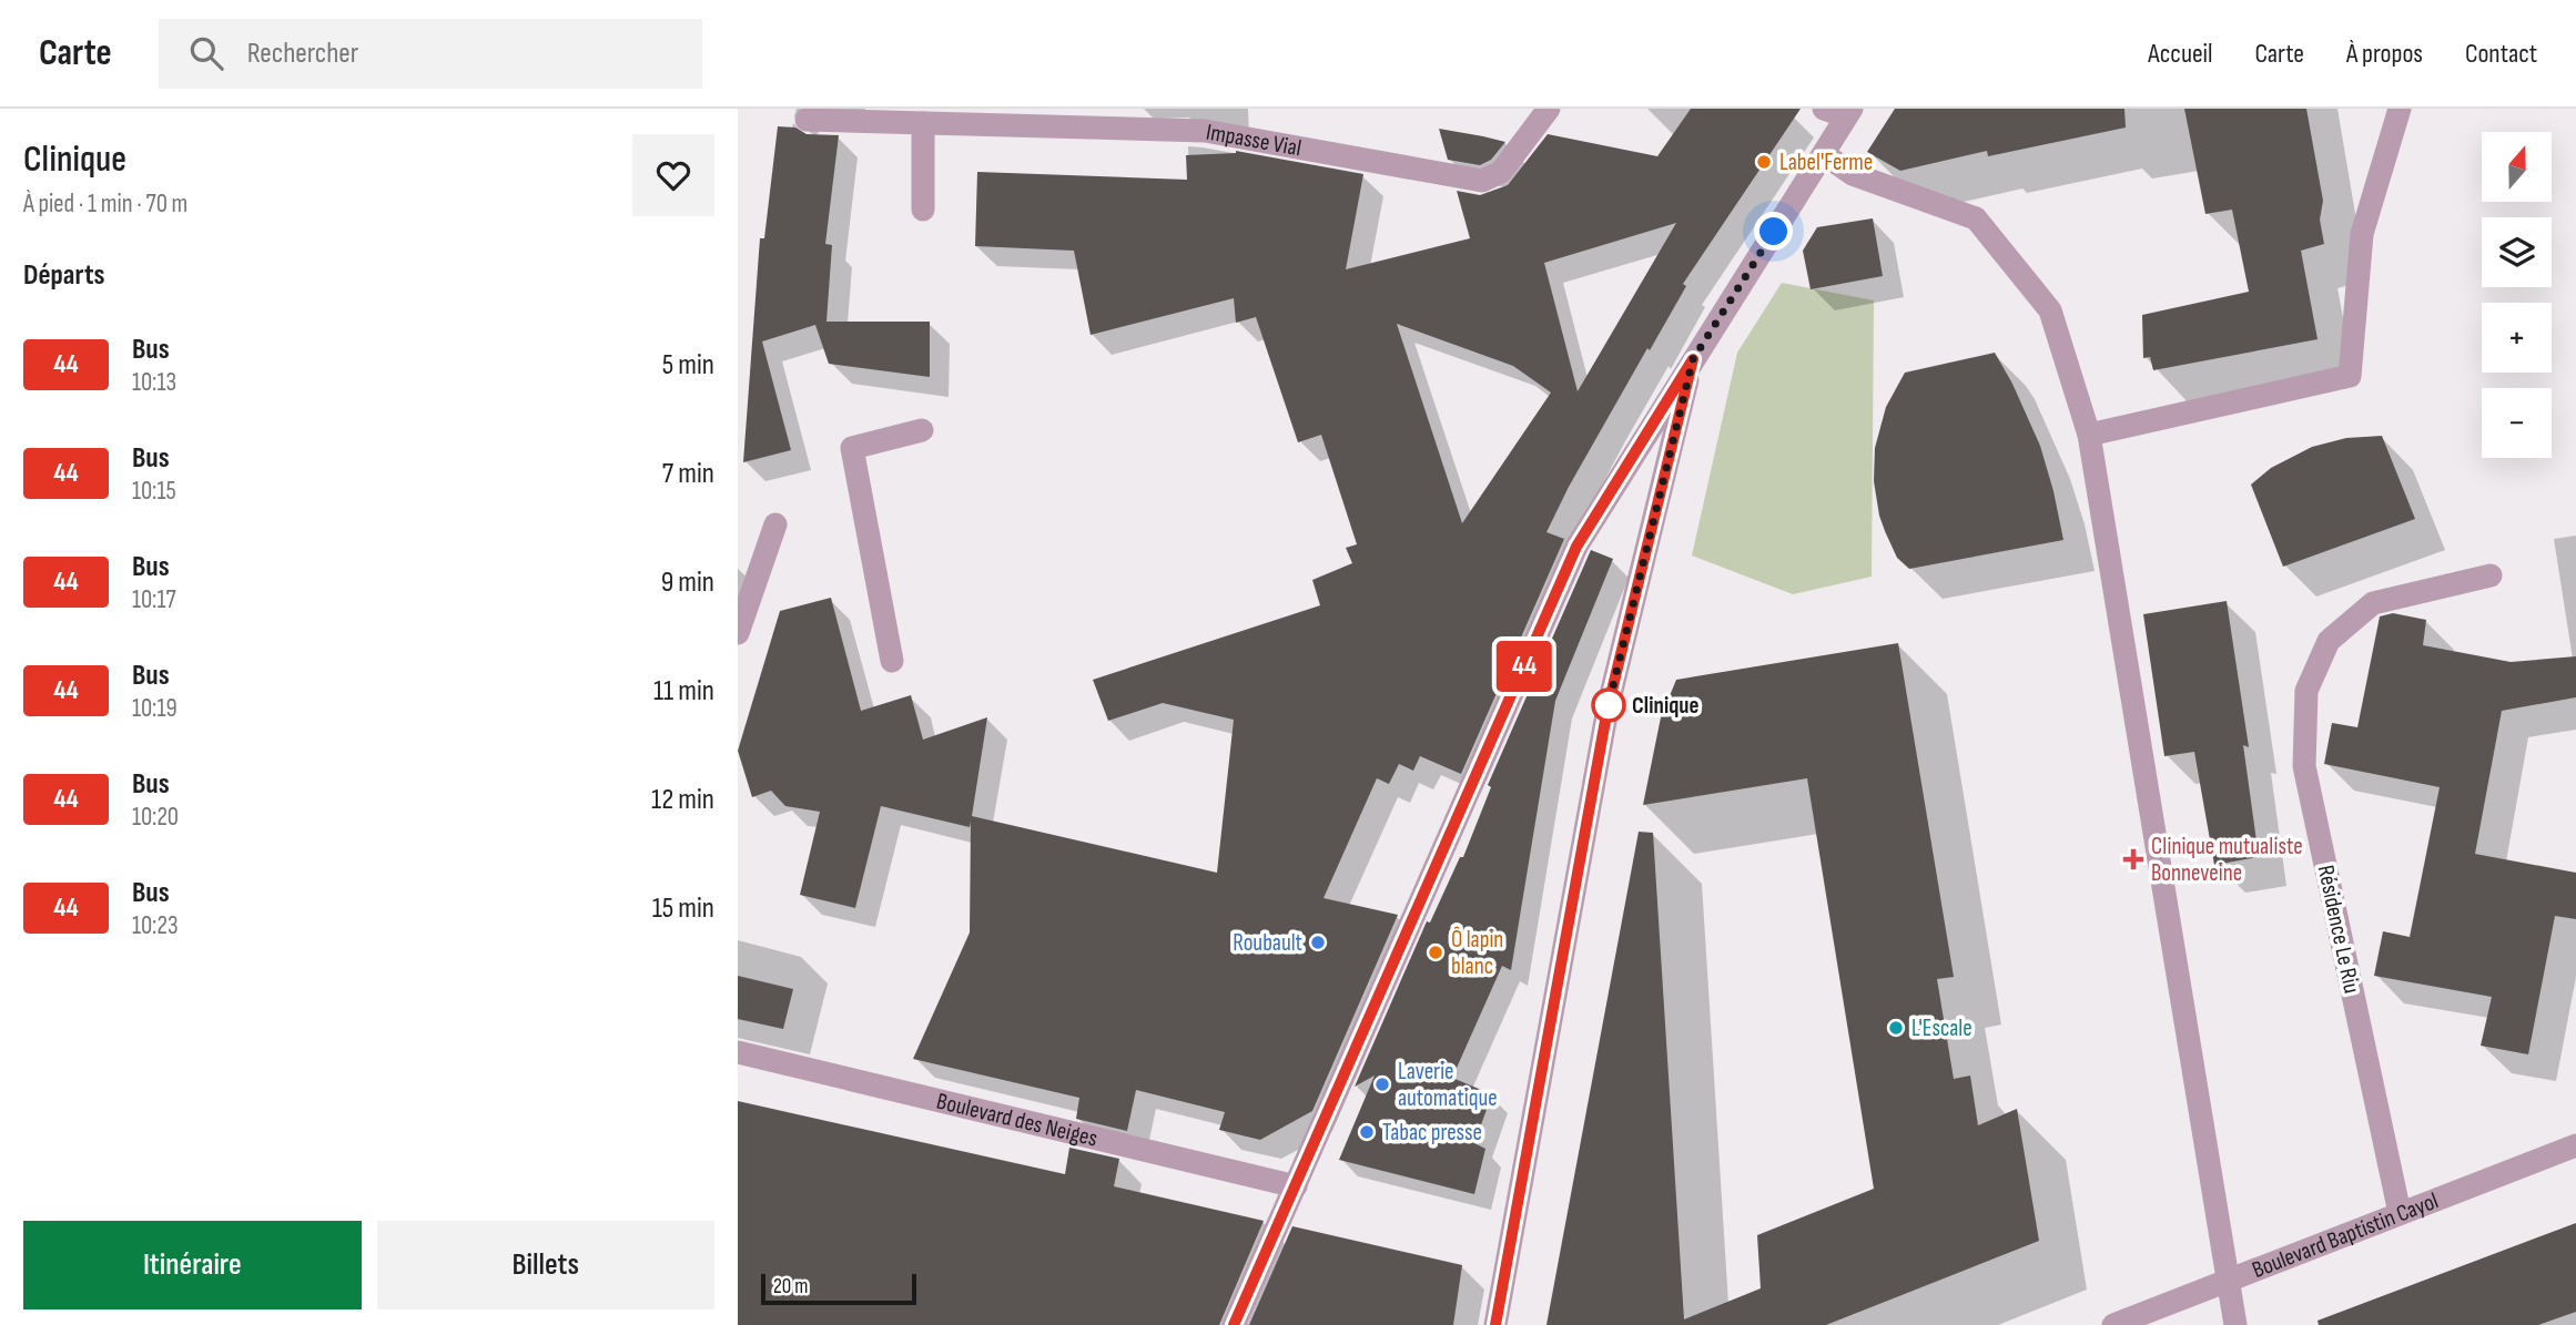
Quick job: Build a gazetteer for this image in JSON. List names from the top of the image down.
{
  "streets": {
    "street": [
      "Impasse Vial",
      "Résidence Le Riu",
      "Boulevard des Neiges",
      "Boulevard Baptistin Cayol"
    ]
  },
  "crossings": [
    ["Résidence Le Riu", "Boulevard Baptistin Cayol"]
  ],
  "places": {
    "other": [
      "Label'Ferme",
      "Clinique",
      "Roubault",
      "Ô lapin blanc",
      "L'Escale",
      "Laverie automatique",
      "Tabac presse"
    ],
    "health": ["Clinique mutualiste Bonneveine"]
  },
  "lines": ["bus line 44"],
  "scale_bar": "20 m",
  "north": "top",
  "page": {
    "header": "Carte",
    "search": "Rechercher",
    "nav": [
      "Accueil",
      "Carte",
      "À propos",
      "Contact"
    ],
    "heading": [
      ["Clinique", "À pied · 1 min · 70 m"],
      "Départs"
    ],
    "on_map": "44",
    "map_buttons": ["+", "−"],
    "list": [
      {
        "mark": "44",
        "name": "Bus",
        "note": "10:13",
        "value": "5 min"
      },
      {
        "mark": "44",
        "name": "Bus",
        "note": "10:15",
        "value": "7 min"
      },
      {
        "mark": "44",
        "name": "Bus",
        "note": "10:17",
        "value": "9 min"
      },
      {
        "mark": "44",
        "name": "Bus",
        "note": "10:19",
        "value": "11 min"
      },
      {
        "mark": "44",
        "name": "Bus",
        "note": "10:20",
        "value": "12 min"
      },
      {
        "mark": "44",
        "name": "Bus",
        "note": "10:23",
        "value": "15 min"
      }
    ],
    "buttons": ["Itinéraire", "Billets"],
    "scale": "20 m"
  }
}
